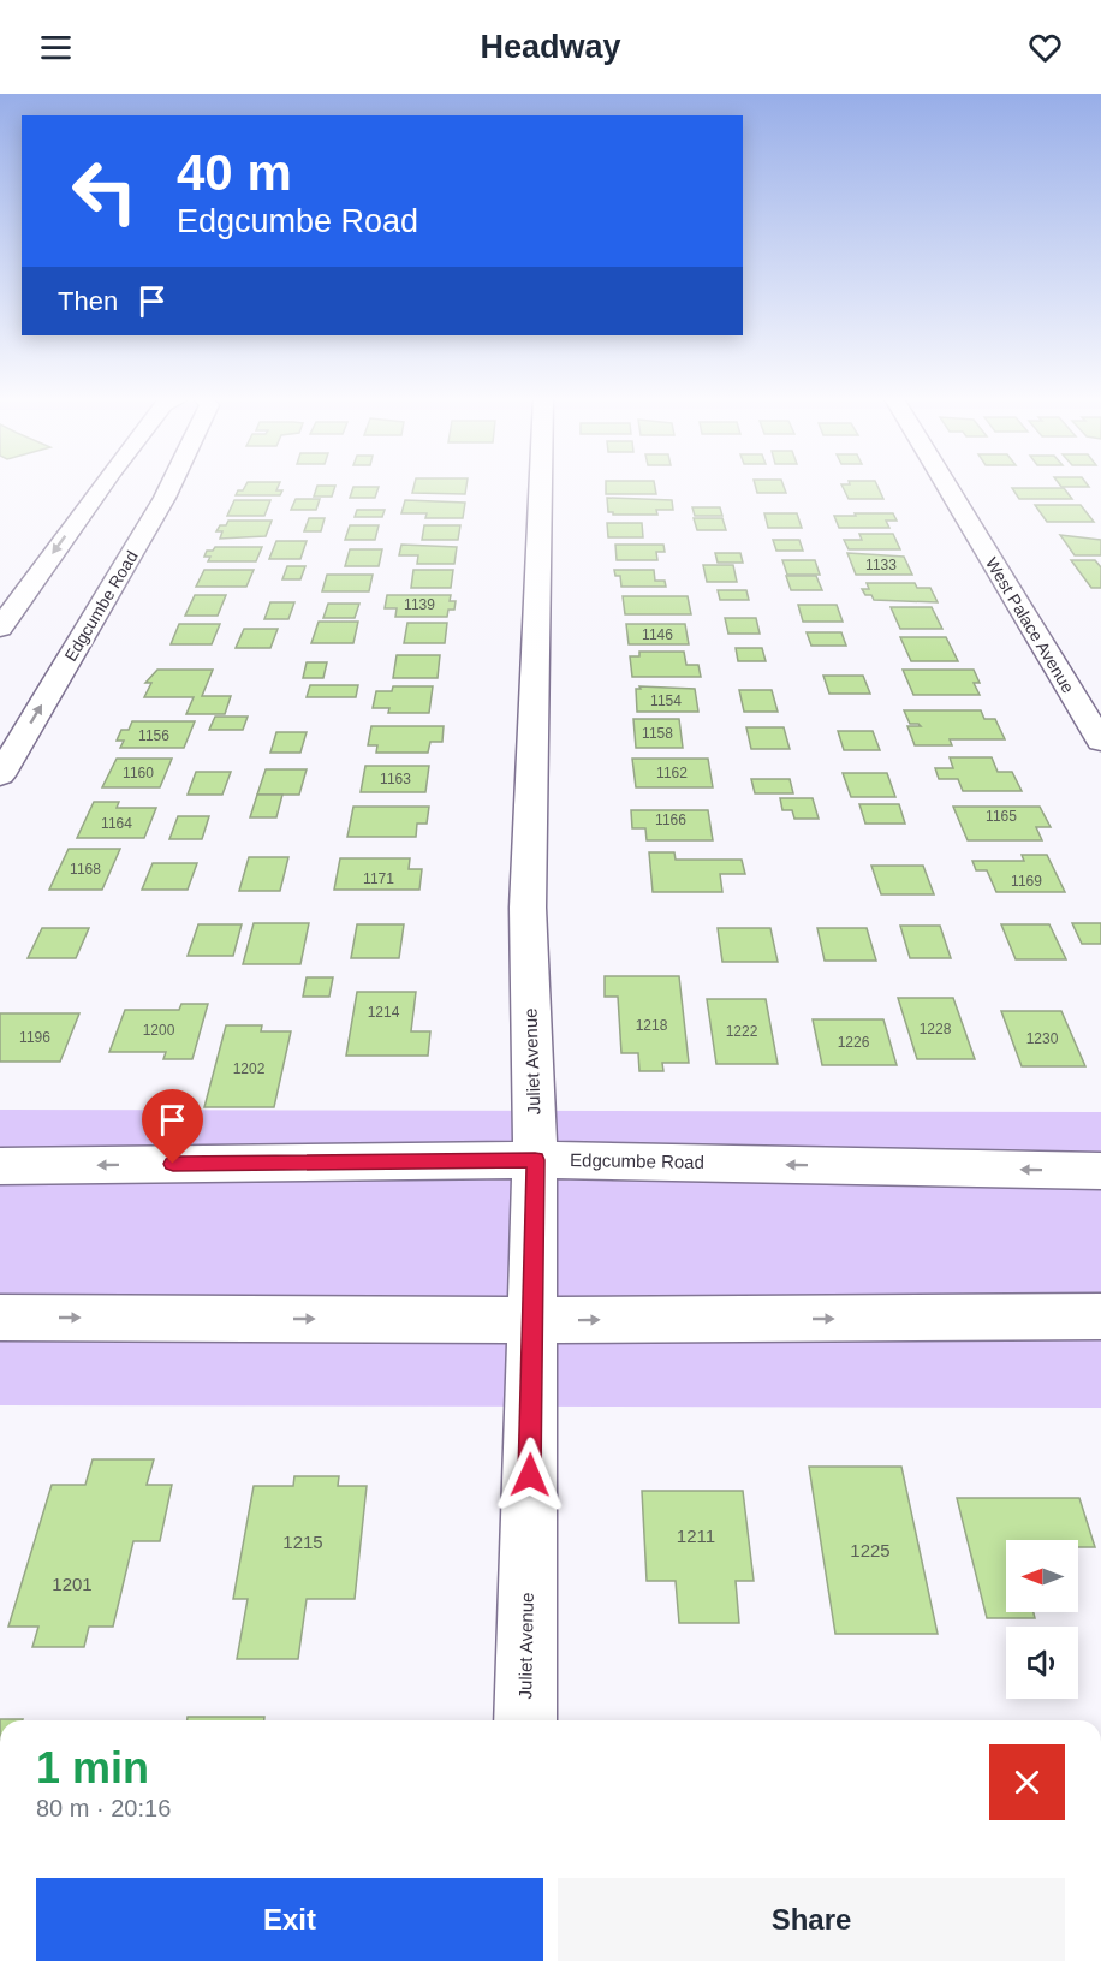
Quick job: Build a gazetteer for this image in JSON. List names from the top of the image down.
{
  "streets": {
    "street": ["Edgcumbe Road", "West Palace Avenue", "Juliet Avenue"]
  },
  "crossings": [
    ["Edgcumbe Road", "Juliet Avenue"]
  ],
  "house_numbers": [
    "1133",
    "1139",
    "1146",
    "1154",
    "1158",
    "1156",
    "1160",
    "1162",
    "1163",
    "1165",
    "1166",
    "1164",
    "1168",
    "1171",
    "1169",
    "1214",
    "1218",
    "1228",
    "1200",
    "1222",
    "1196",
    "1230",
    "1226",
    "1202",
    "1211",
    "1215",
    "1225",
    "1201"
  ],
  "north": "left",
  "page": {
    "header": "Headway",
    "turn": ["40 m", "Edgcumbe Road"],
    "then": "Then",
    "heading": ["1 min", "80 m · 20:16"],
    "buttons": ["Exit", "Share"]
  }
}
